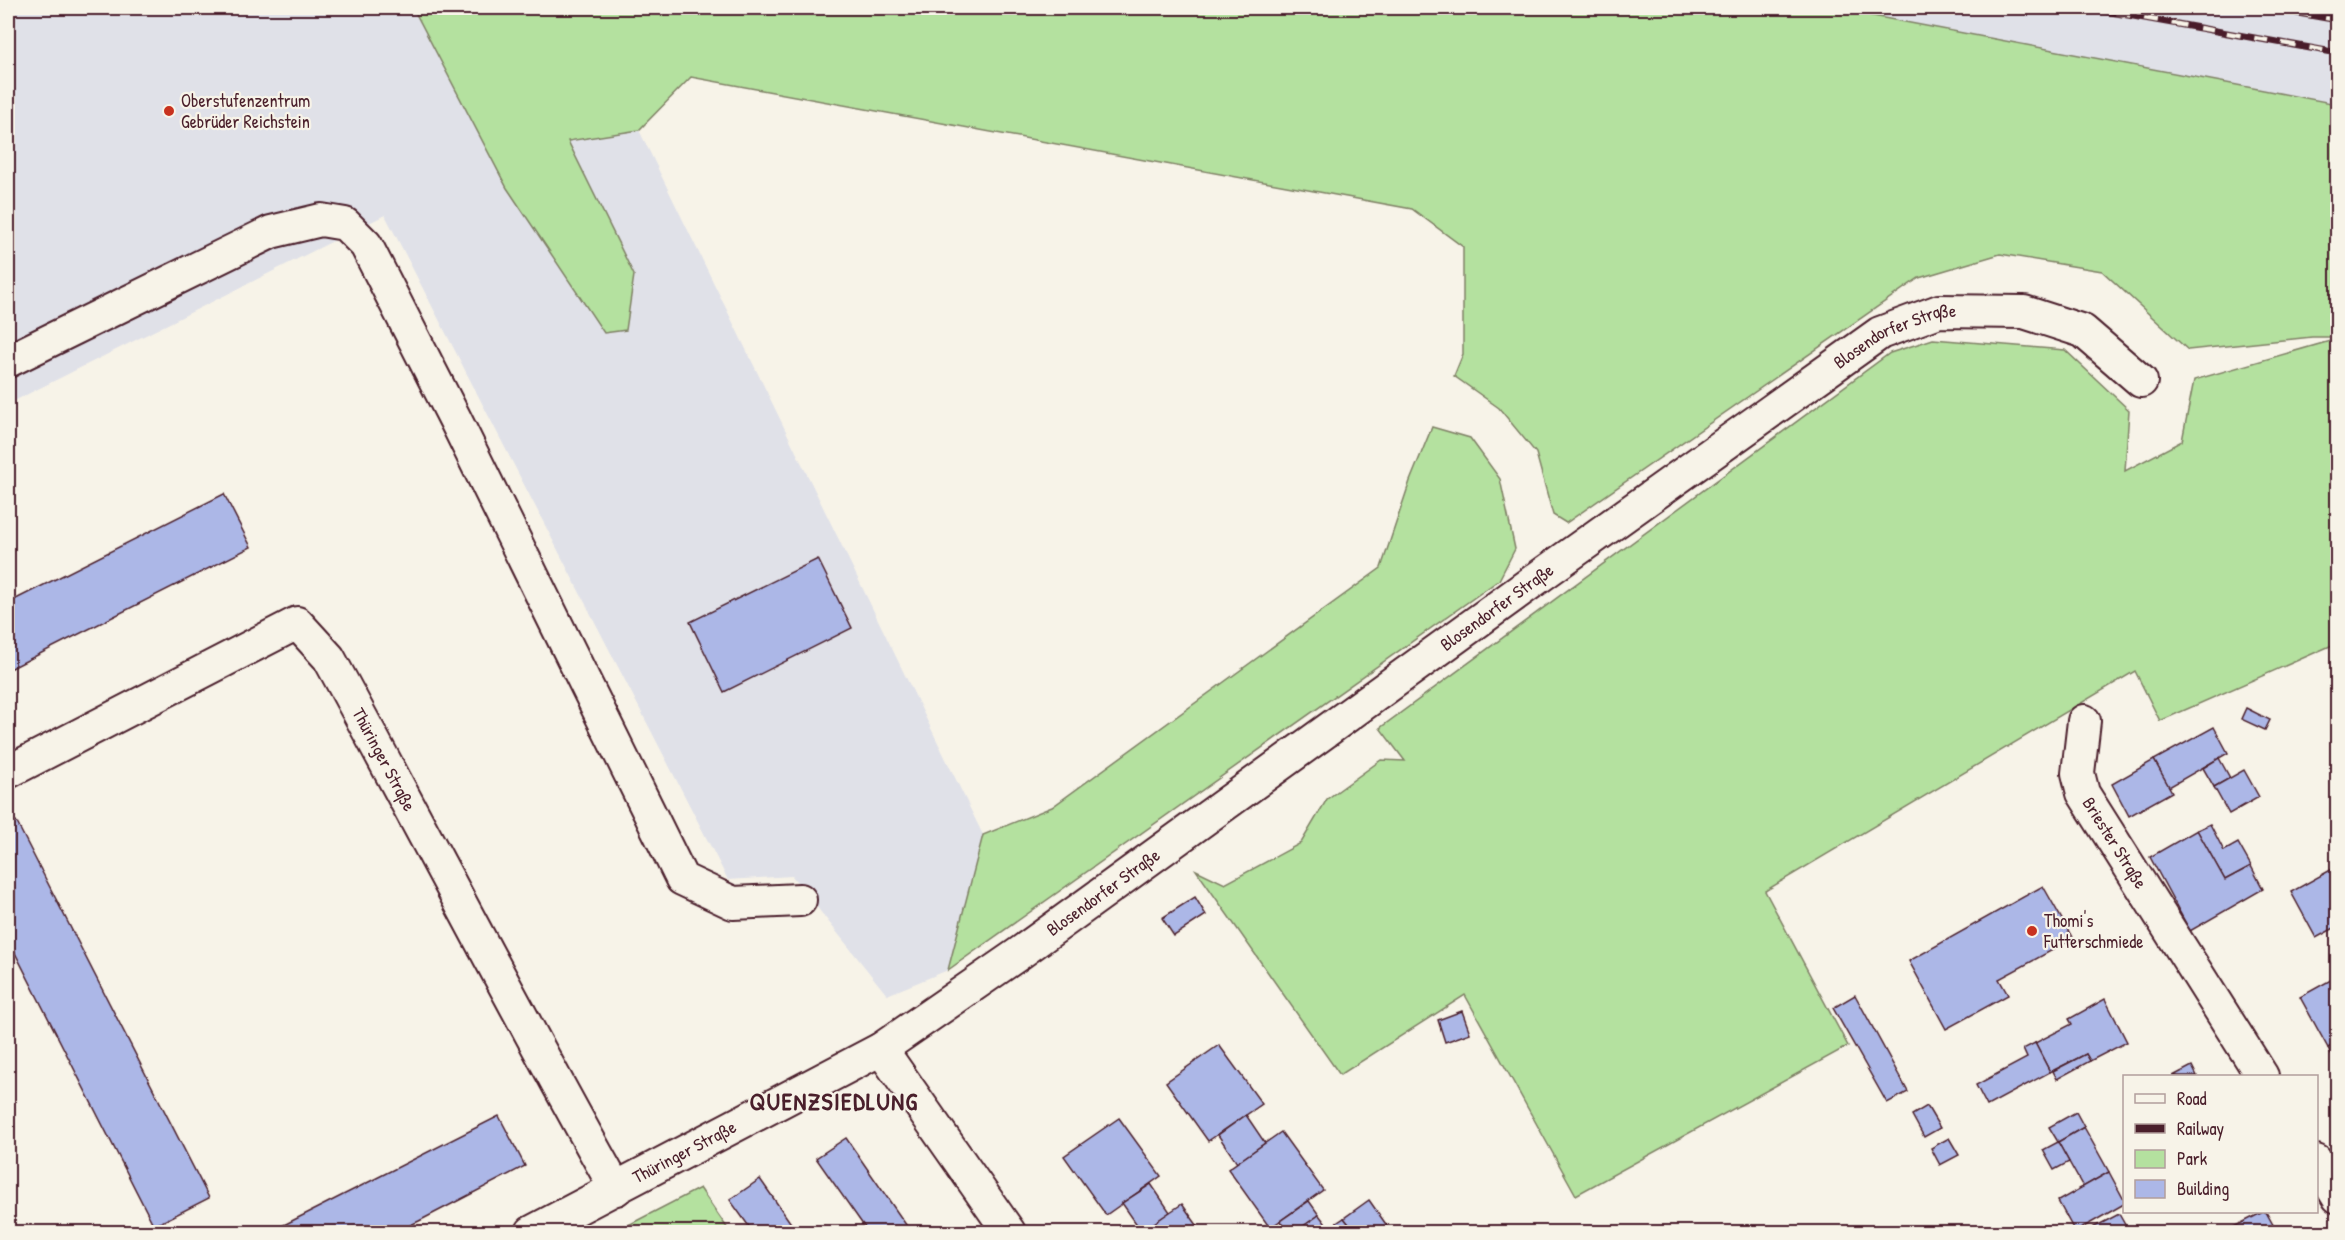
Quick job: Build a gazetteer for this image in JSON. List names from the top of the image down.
{
  "streets": {
    "street": ["Blosendorfer Straße", "Thüringer Straße", "Briester Straße"]
  },
  "crossings": [
    ["Blosendorfer Straße", "Thüringer Straße"]
  ],
  "districts": ["QUENZSIEDLUNG"],
  "places": ["Oberstufenzentrum Gebrüder Reichstein", "Thomi's Futterschmiede"],
  "legend": [
    "Road",
    "Railway",
    "Park",
    "Building"
  ]
}
